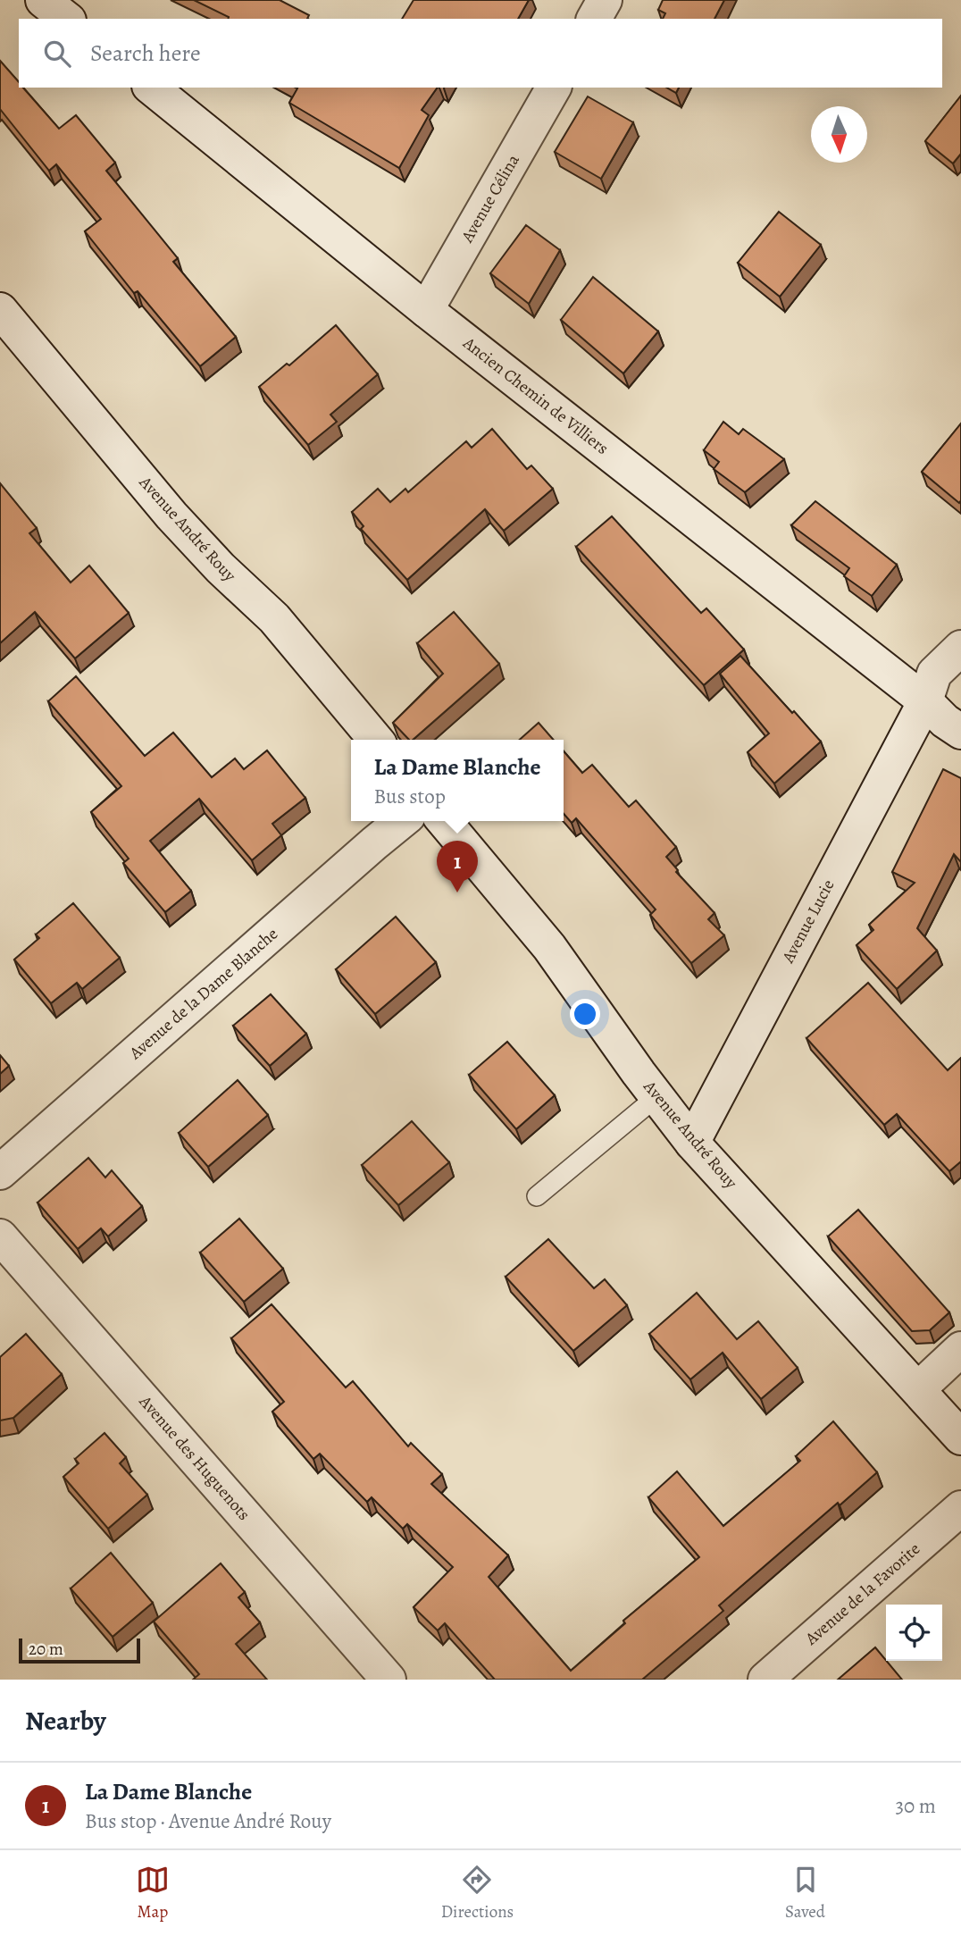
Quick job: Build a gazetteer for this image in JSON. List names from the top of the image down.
{
  "streets": {
    "street": [
      "Avenue Célina",
      "Ancien Chemin de Villiers",
      "Avenue André Rouy",
      "Avenue Lucie",
      "Avenue de la Dame Blanche",
      "Avenue des Huguenots",
      "Avenue de la Favorite"
    ]
  },
  "crossings": [
    ["Avenue Célina", "Ancien Chemin de Villiers"],
    ["Ancien Chemin de Villiers", "Avenue Lucie"],
    ["Avenue André Rouy", "Avenue Lucie"]
  ],
  "scale_bar": "20 m",
  "north": "bottom",
  "page": {
    "search": "Search here",
    "popup": ["La Dame Blanche", "Bus stop"],
    "pins": "1",
    "scale": "20 m",
    "heading": "Nearby",
    "list": [
      {
        "mark": "1",
        "name": "La Dame Blanche",
        "note": "Bus stop · Avenue André Rouy",
        "value": "30 m"
      }
    ],
    "nav": ["Map", "Directions", "Saved"]
  }
}
